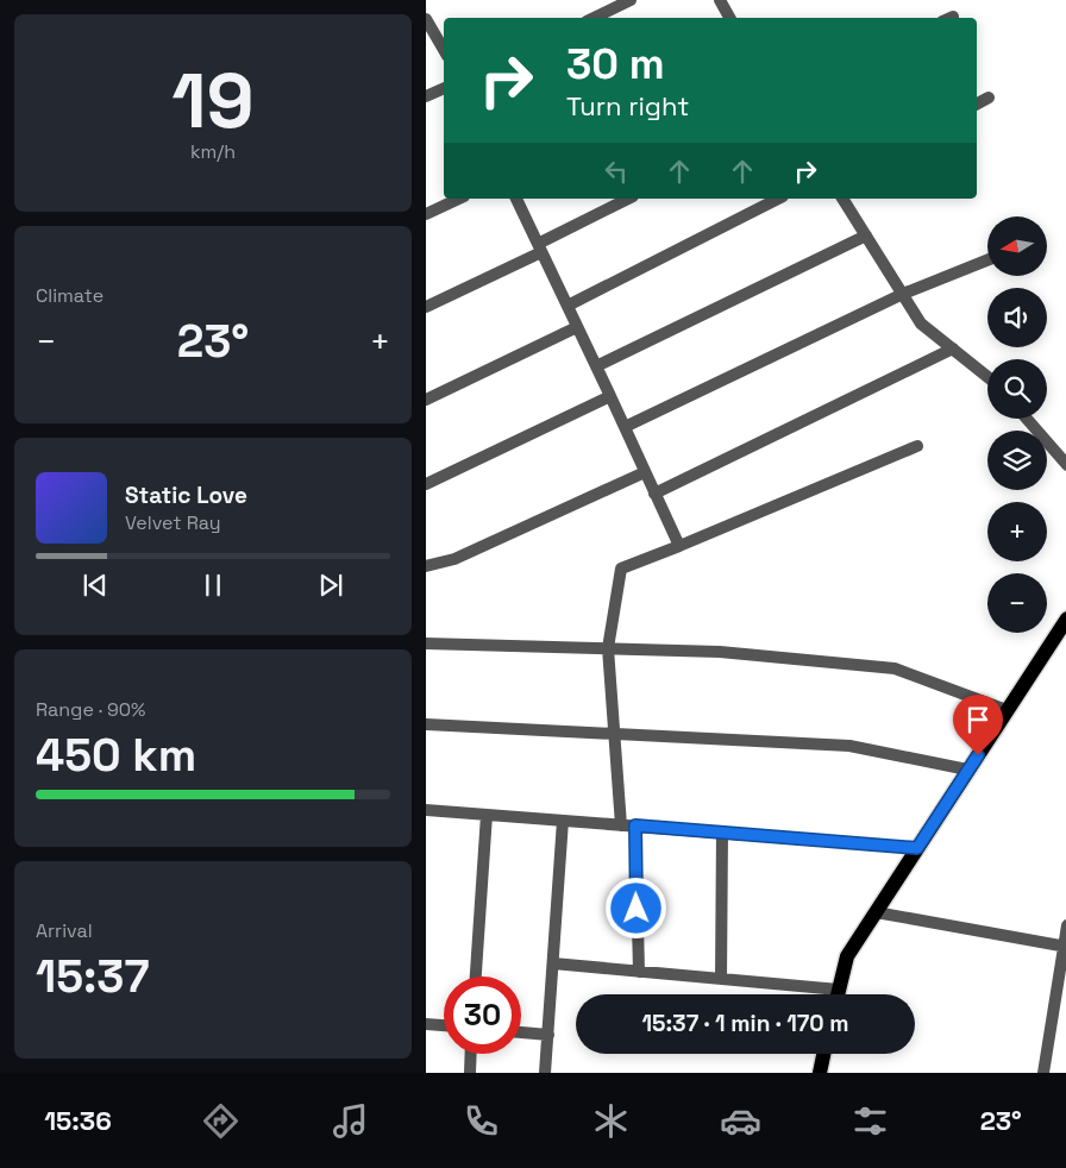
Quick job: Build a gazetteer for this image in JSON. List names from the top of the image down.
{
  "north": "left",
  "page": {
    "tile": [
      ["19", "km/h"],
      "Climate",
      ["Range · 90%", "450 km"],
      ["Arrival", "15:37"]
    ],
    "turn": ["30 m", "Turn right"],
    "map_buttons": ["+", "−"],
    "heat": ["−", "23°", "+"],
    "song": ["Static Love", "Velvet Ray"],
    "limit": "30",
    "trip": "15:37 · 1 min · 170 m",
    "tabs": ["15:36", "23°"]
  }
}
